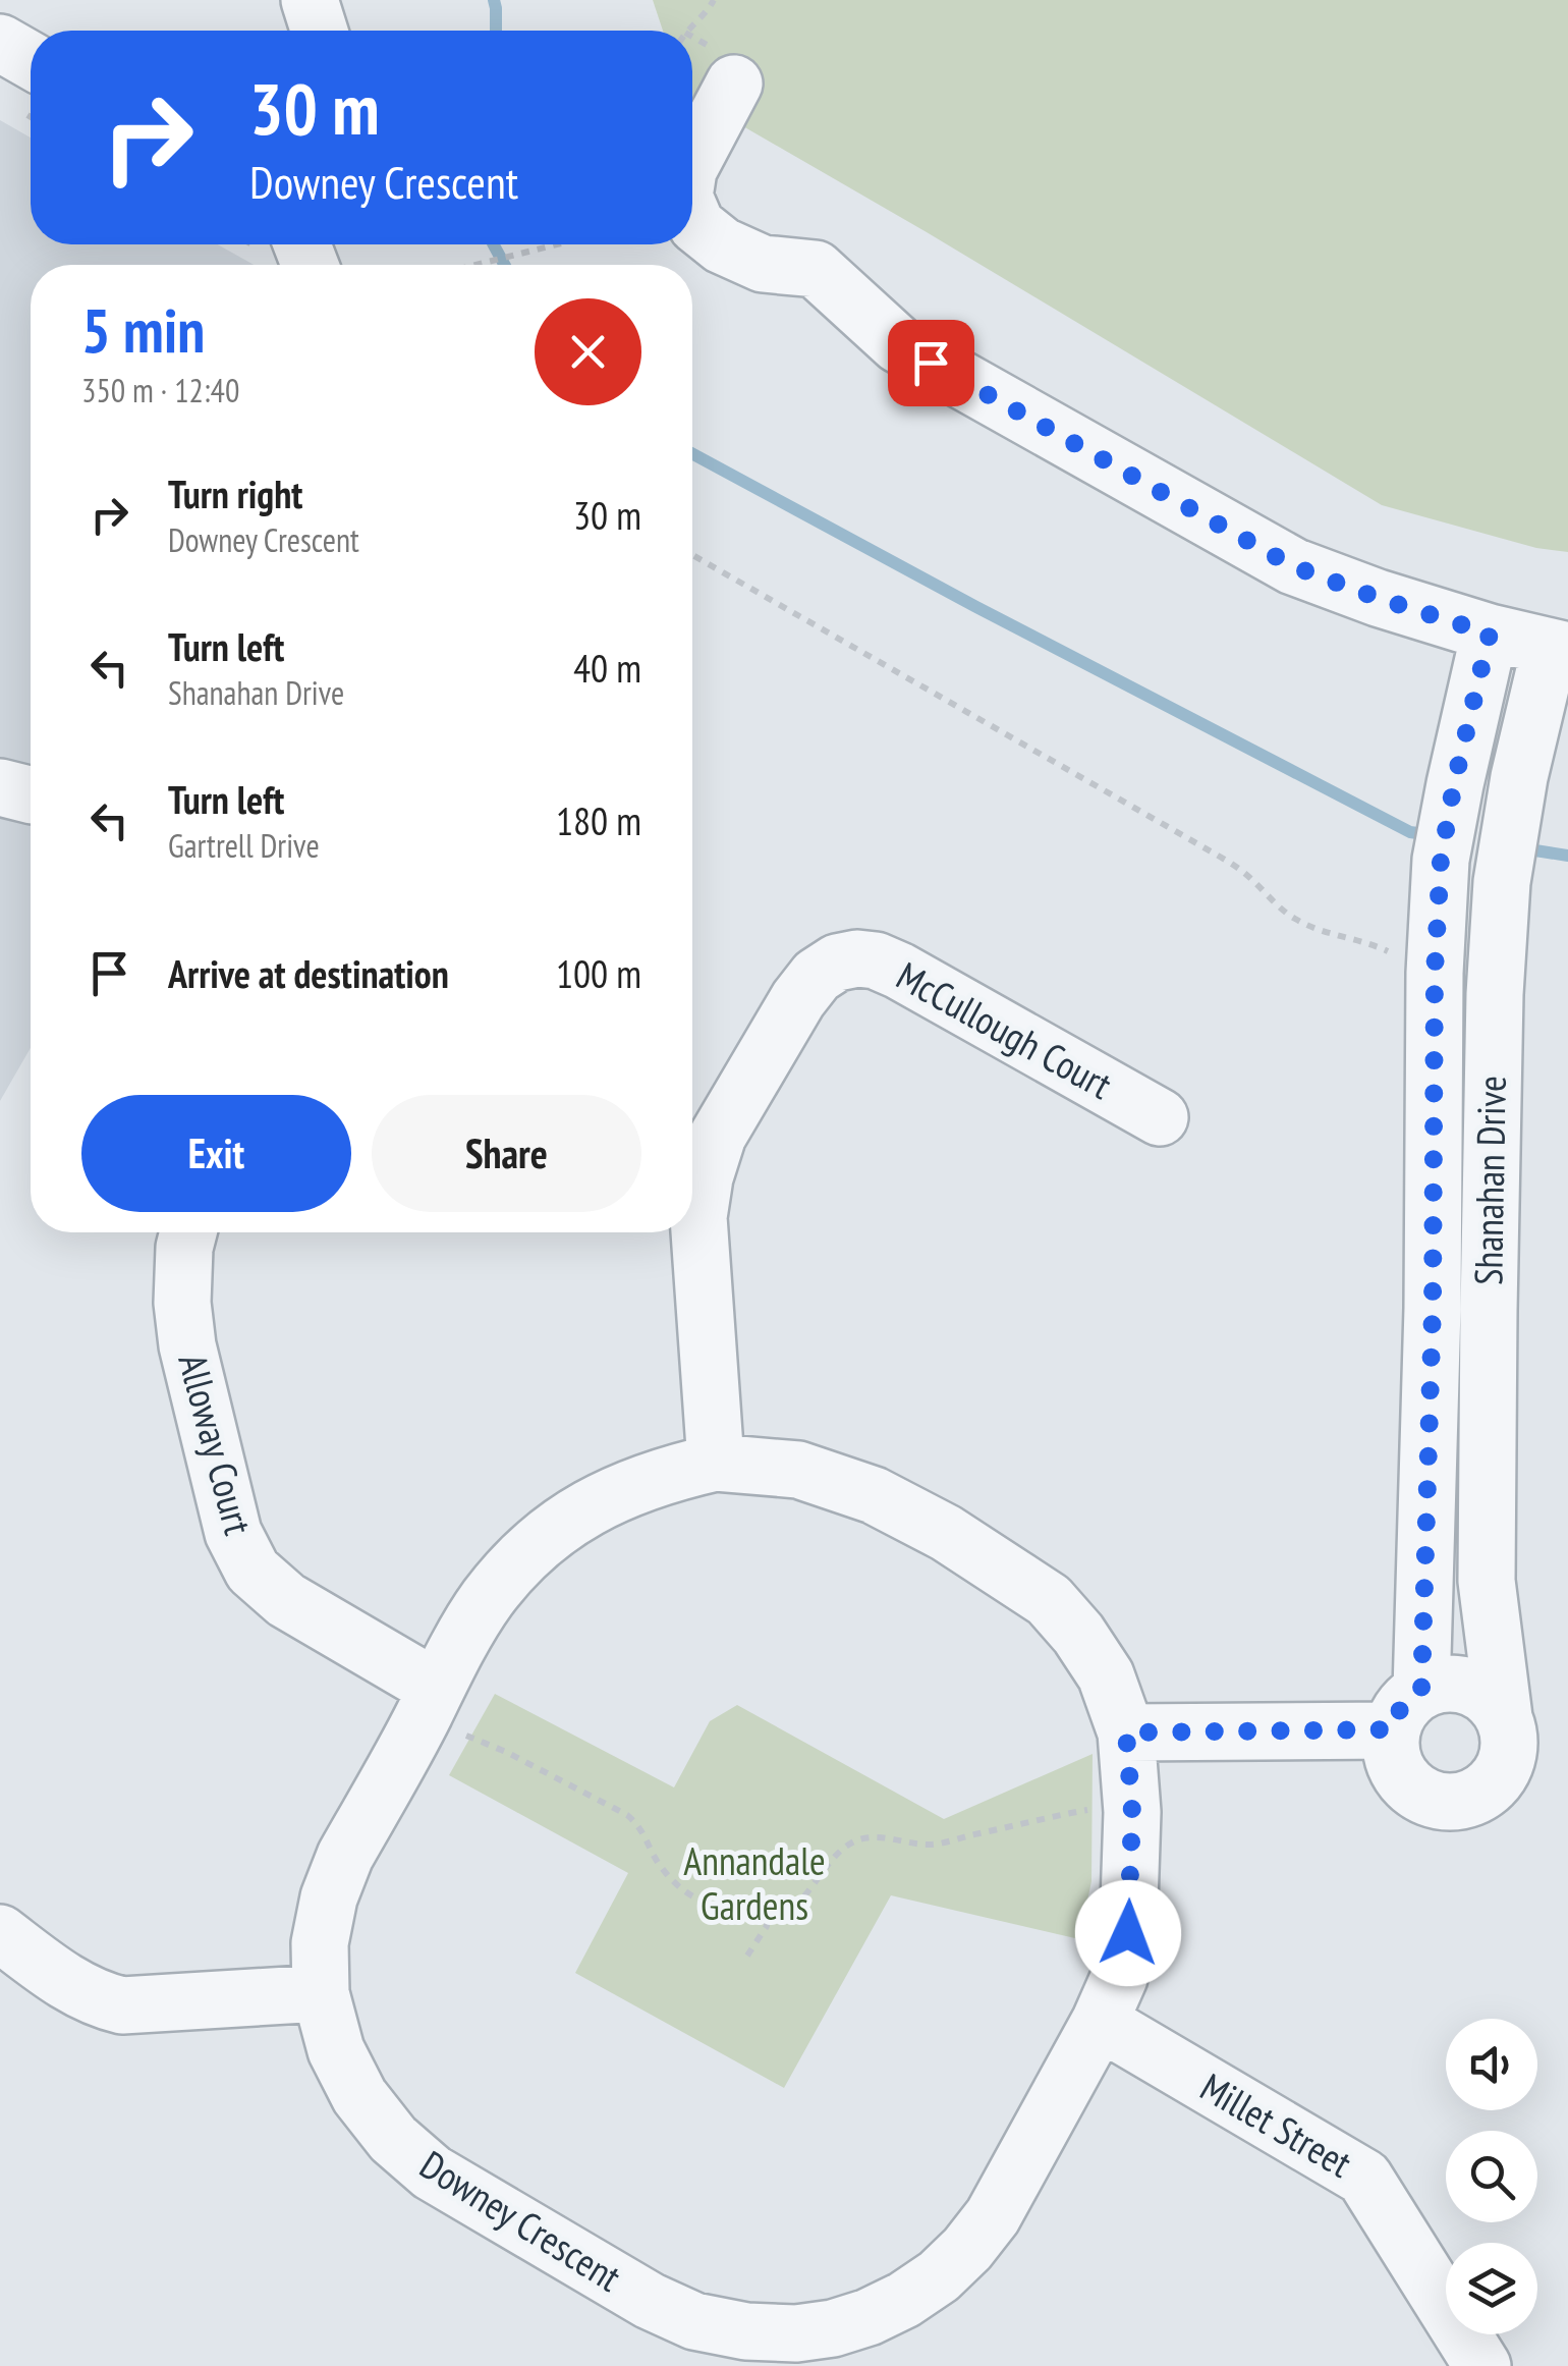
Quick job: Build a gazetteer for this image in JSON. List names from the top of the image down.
{
  "streets": {
    "street": [
      "McCullough Court",
      "Shanahan Drive",
      "Alloway Court",
      "Millet Street",
      "Downey Crescent"
    ]
  },
  "crossings": [
    ["McCullough Court", "Downey Crescent"],
    ["Alloway Court", "Downey Crescent"],
    ["Millet Street", "Downey Crescent"]
  ],
  "parks": ["Annandale Gardens"],
  "page": {
    "turn": ["30 m", "Downey Crescent"],
    "heading": ["5 min", "350 m · 12:40"],
    "list": [
      {
        "name": "Turn right",
        "note": "Downey Crescent",
        "value": "30 m"
      },
      {
        "name": "Turn left",
        "note": "Shanahan Drive",
        "value": "40 m"
      },
      {
        "name": "Turn left",
        "note": "Gartrell Drive",
        "value": "180 m"
      },
      {
        "name": "Arrive at destination",
        "value": "100 m"
      }
    ],
    "buttons": ["Exit", "Share"]
  }
}
